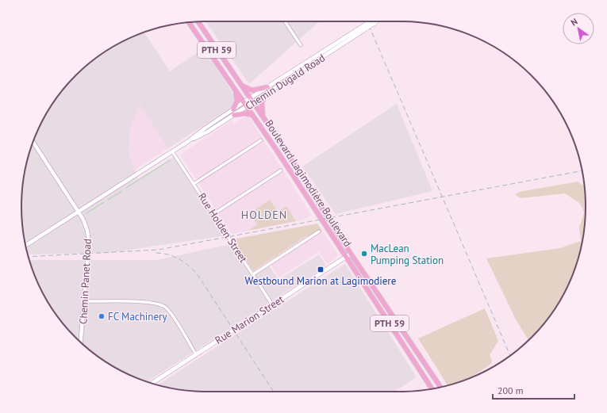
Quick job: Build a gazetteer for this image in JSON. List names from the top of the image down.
{
  "streets": {
    "main road": [
      "PTH 59",
      "Chemin Dugald Road",
      "Boulevard Lagimodière Boulevard",
      "Rue Marion Street"
    ],
    "street": ["Rue Holden Street", "Chemin Panet Road"]
  },
  "crossings": [
    ["Chemin Dugald Road", "Boulevard Lagimodière Boulevard"],
    ["Chemin Dugald Road", "Rue Holden Street"],
    ["Chemin Dugald Road", "Chemin Panet Road"],
    ["Boulevard Lagimodière Boulevard", "Rue Marion Street"],
    ["Rue Holden Street", "Rue Marion Street"]
  ],
  "districts": ["HOLDEN"],
  "places": {
    "other": ["MacLean Pumping Station", "FC Machinery"],
    "transit": ["Westbound Marion at Lagimodiere"]
  },
  "scale_bar": "200 m",
  "north": "top left"
}
